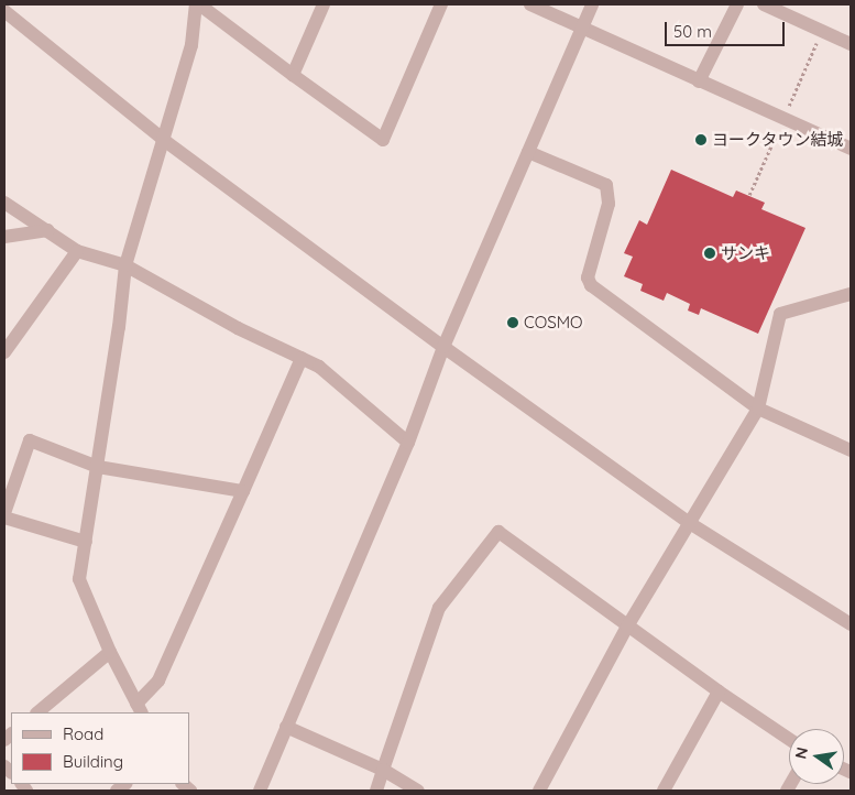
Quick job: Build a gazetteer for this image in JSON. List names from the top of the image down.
{
  "places": ["ヨークタウン結城", "サンキ", "COSMO"],
  "legend": ["Road", "Building"],
  "scale_bar": "50 m",
  "north": "left"
}
